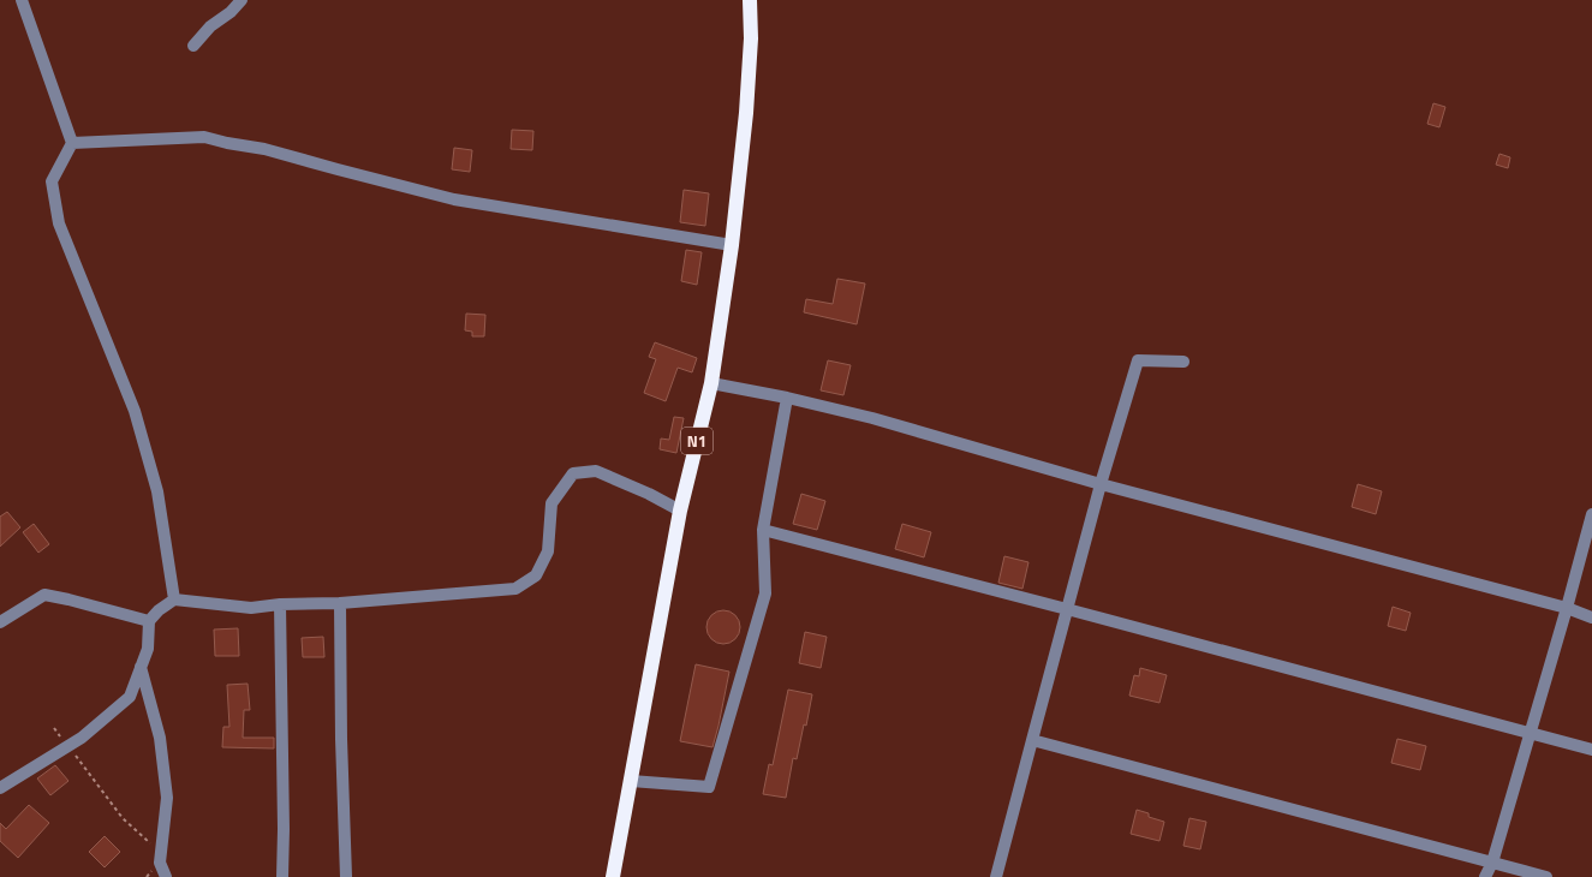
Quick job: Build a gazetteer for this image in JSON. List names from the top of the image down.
{
  "streets": {
    "highway": ["N1"]
  }
}
